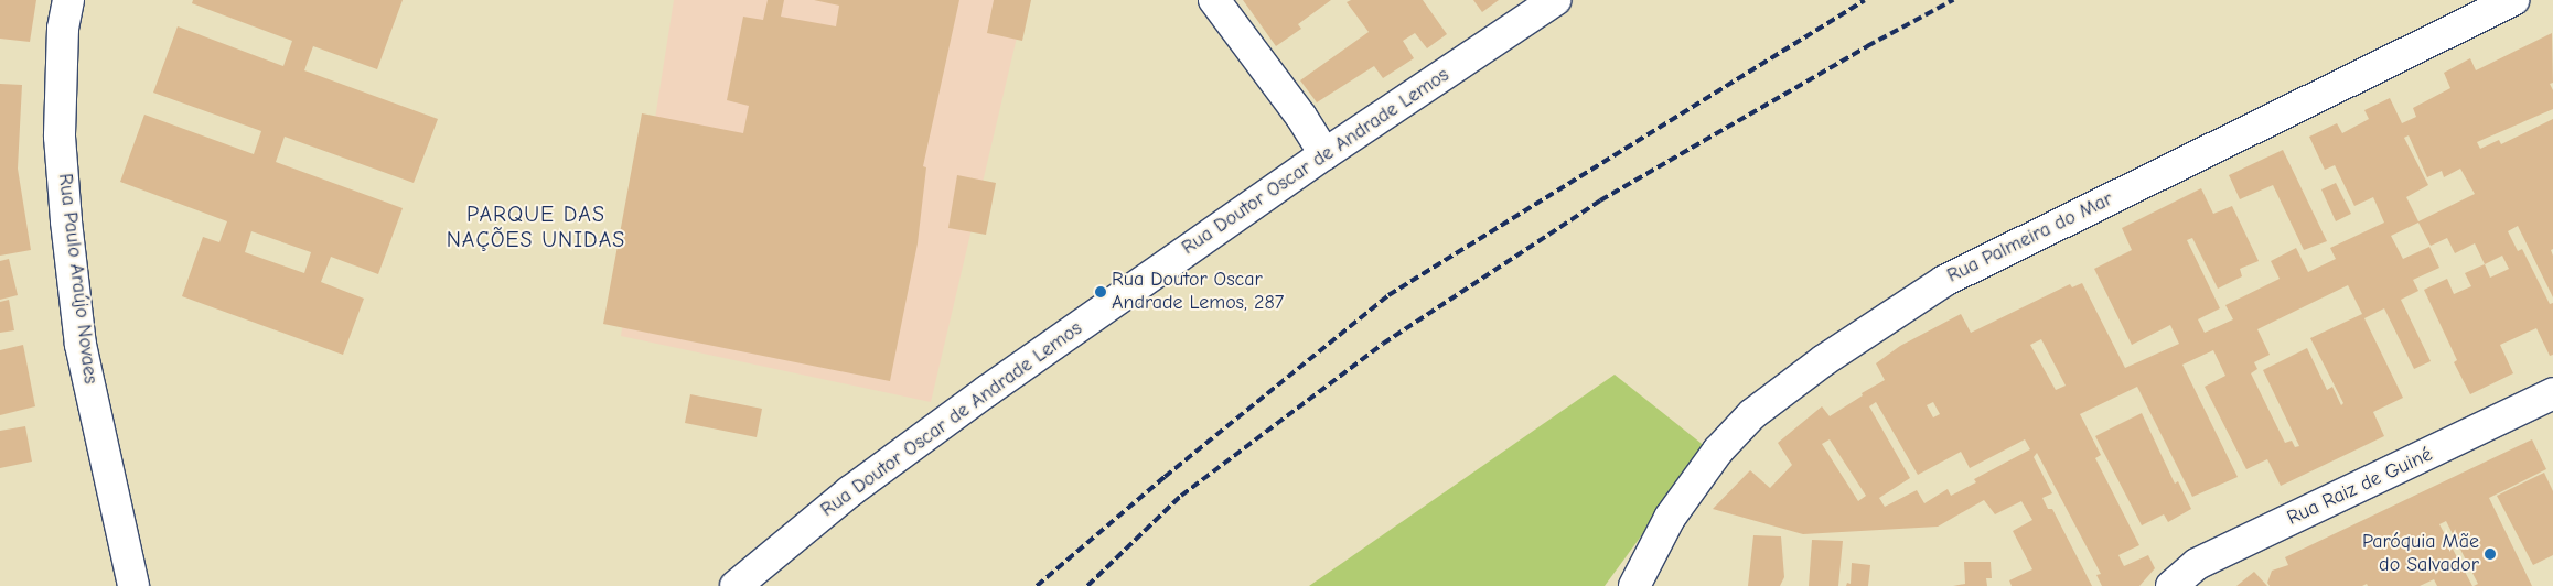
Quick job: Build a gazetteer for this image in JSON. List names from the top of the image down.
{
  "streets": {
    "street": [
      "Rua Doutor Oscar de Andrade Lemos",
      "Rua Palmeira do Mar",
      "Rua Paulo Araújo Novaes",
      "Rua Raiz de Guiné"
    ]
  },
  "districts": ["PARQUE DAS NAÇÕES UNIDAS"],
  "places": ["Rua Doutor Oscar Andrade Lemos, 287", "Paróquia Mãe do Salvador"]
}
